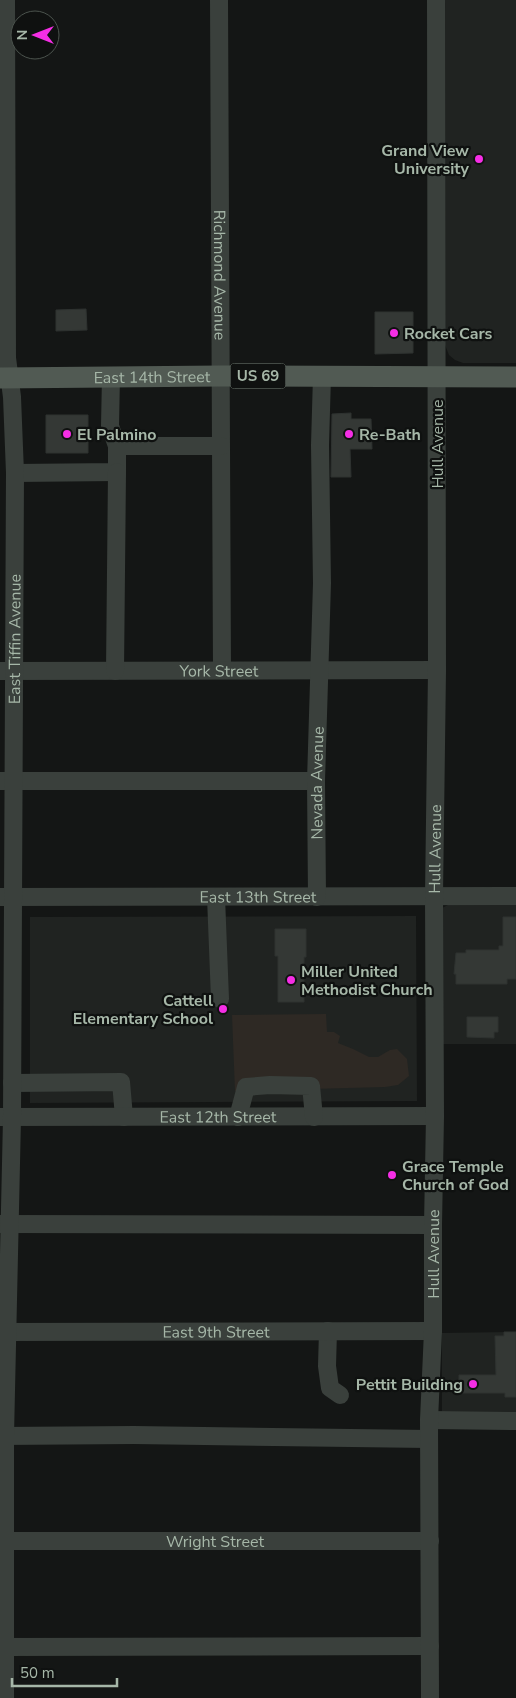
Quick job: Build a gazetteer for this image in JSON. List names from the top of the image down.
{
  "streets": {
    "main road": ["East 14th Street", "US 69"],
    "street": [
      "Richmond Avenue",
      "Hull Avenue",
      "East Tiffin Avenue",
      "York Street",
      "Nevada Avenue",
      "East 13th Street",
      "East 12th Street",
      "East 9th Street",
      "Wright Street"
    ]
  },
  "crossings": [
    ["Richmond Avenue", "East 14th Street"],
    ["Richmond Avenue", "York Street"],
    ["East 14th Street", "Hull Avenue"],
    ["East 14th Street", "East Tiffin Avenue"],
    ["East 14th Street", "Nevada Avenue"],
    ["Hull Avenue", "York Street"],
    ["Hull Avenue", "East 13th Street"],
    ["Hull Avenue", "East 12th Street"],
    ["Hull Avenue", "East 9th Street"],
    ["Hull Avenue", "Wright Street"],
    ["East Tiffin Avenue", "York Street"],
    ["East Tiffin Avenue", "East 13th Street"],
    ["East Tiffin Avenue", "East 12th Street"],
    ["East Tiffin Avenue", "East 9th Street"],
    ["East Tiffin Avenue", "Wright Street"],
    ["York Street", "Nevada Avenue"],
    ["Nevada Avenue", "East 13th Street"]
  ],
  "places": [
    "Grand View University",
    "Rocket Cars",
    "El Palmino",
    "Re-Bath",
    "Miller United Methodist Church",
    "Cattell Elementary School",
    "Grace Temple Church of God",
    "Pettit Building"
  ],
  "scale_bar": "50 m",
  "north": "left"
}
